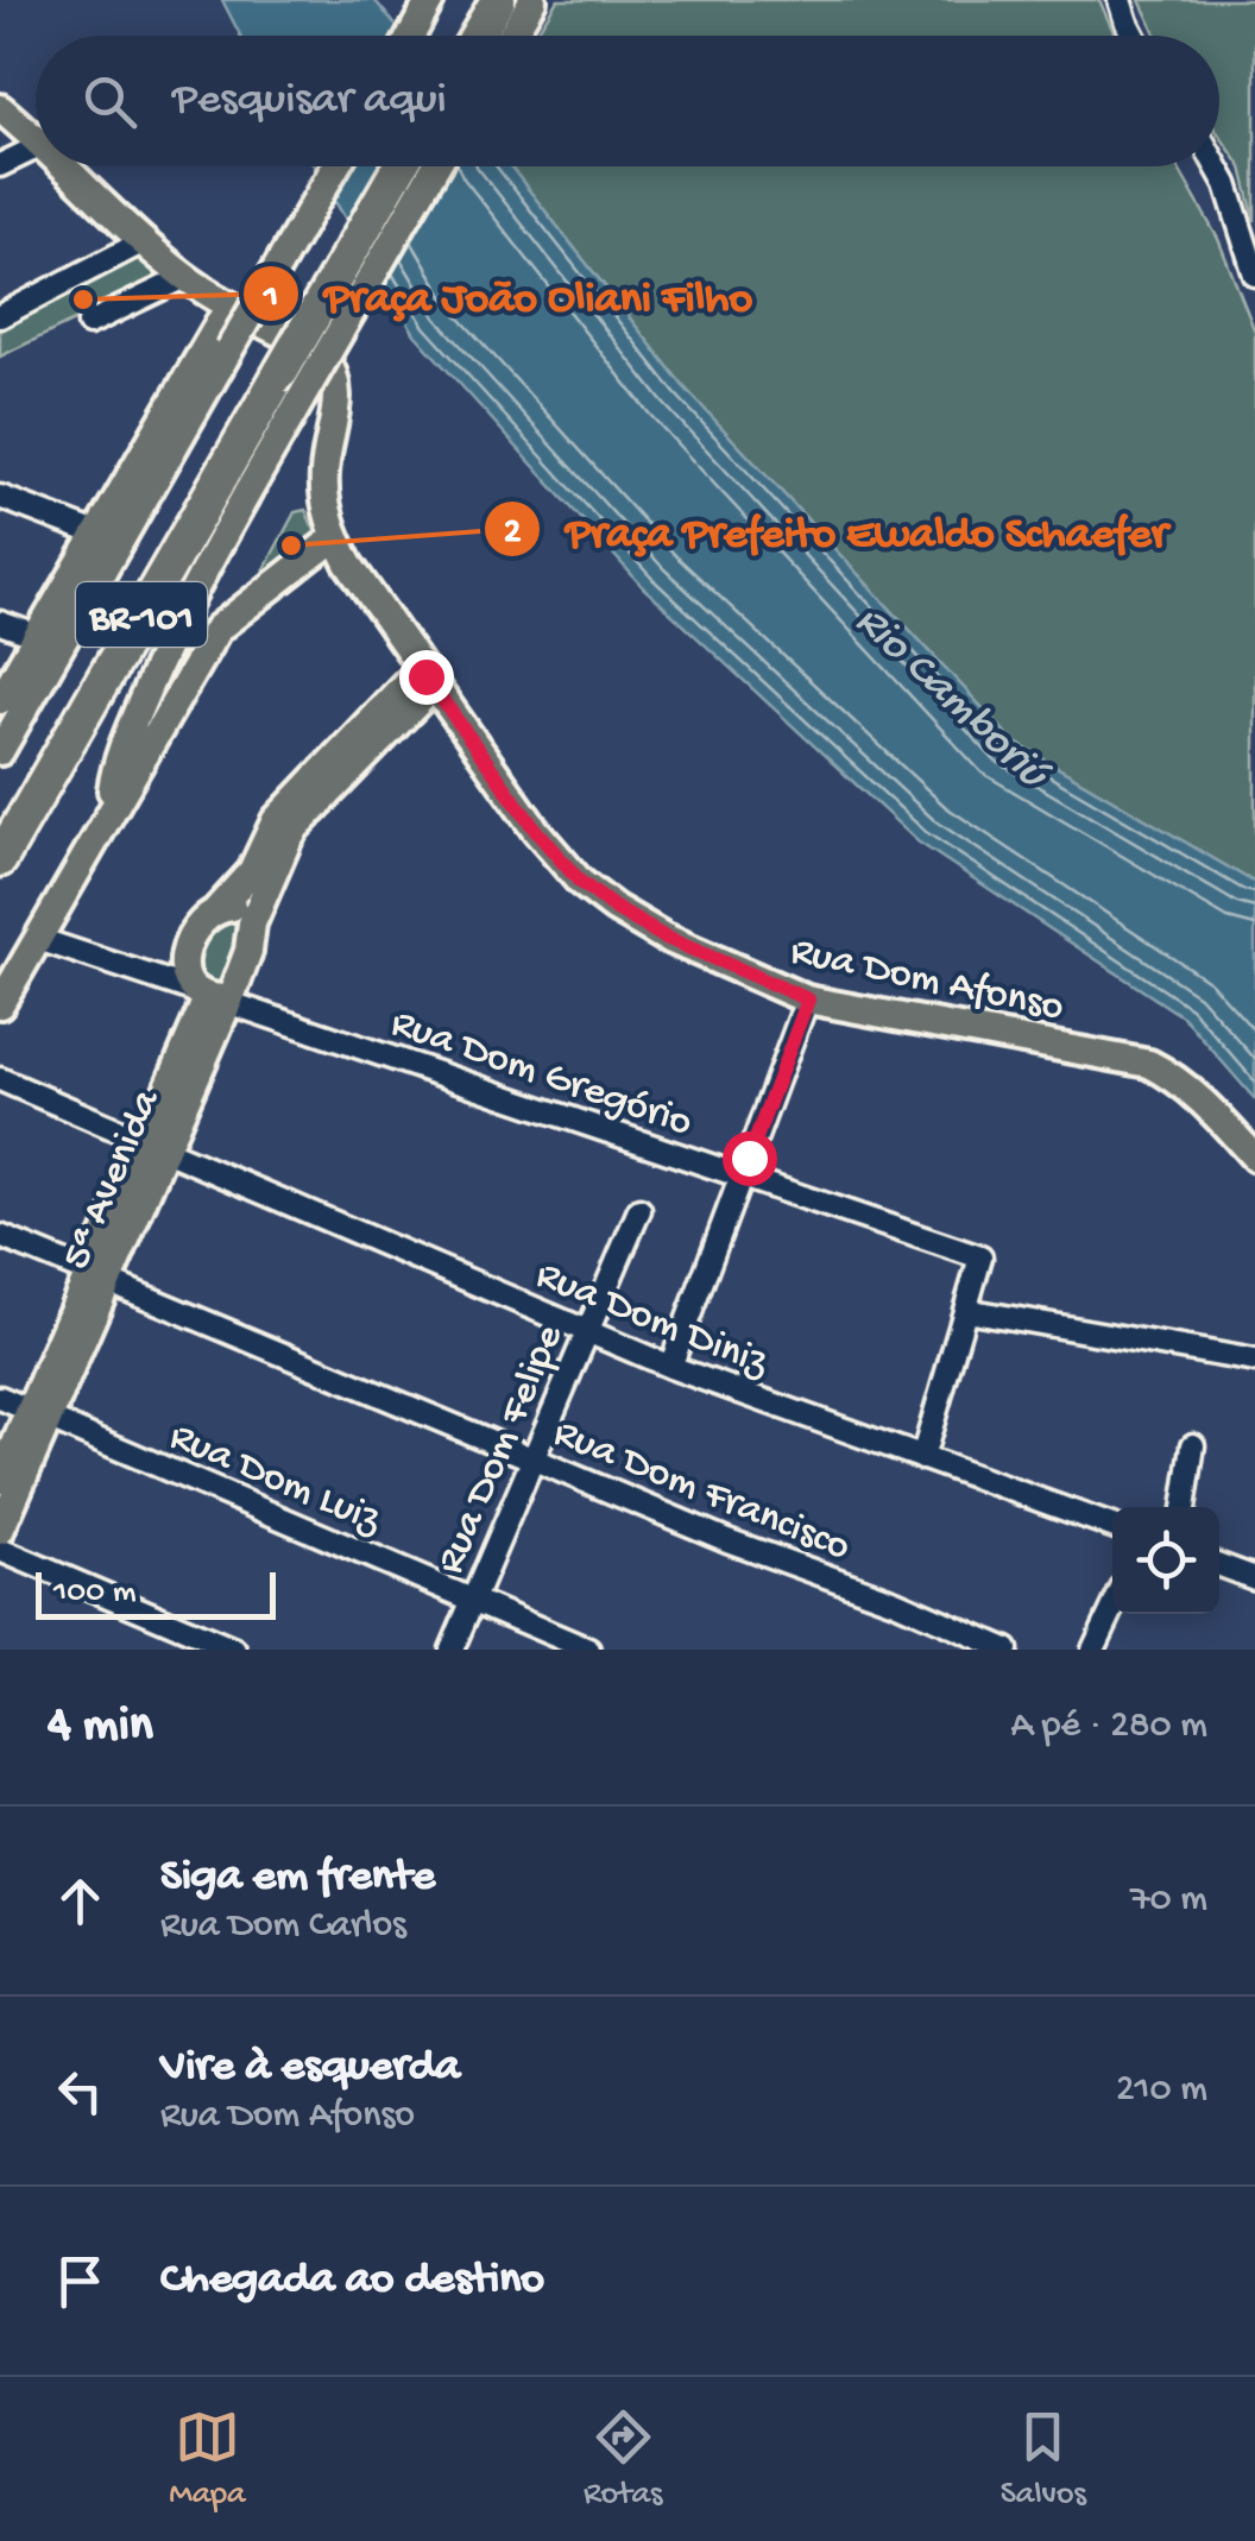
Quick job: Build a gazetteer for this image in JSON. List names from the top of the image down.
{
  "streets": {
    "highway": ["BR-101"],
    "main road": ["Rua Dom Afonso", "5ª Avenida"],
    "street": [
      "Rua Dom Gregório",
      "Rua Dom Diniz",
      "Rua Dom Felipe",
      "Rua Dom Luiz",
      "Rua Dom Francisco"
    ]
  },
  "crossings": [
    ["BR-101", "Rua Dom Afonso"],
    ["Rua Dom Gregório", "5ª Avenida"],
    ["5ª Avenida", "Rua Dom Diniz"],
    ["5ª Avenida", "Rua Dom Luiz"],
    ["5ª Avenida", "Rua Dom Francisco"],
    ["Rua Dom Diniz", "Rua Dom Felipe"],
    ["Rua Dom Felipe", "Rua Dom Luiz"],
    ["Rua Dom Felipe", "Rua Dom Francisco"]
  ],
  "water": ["Rio Camboriú"],
  "places": ["Praça João Oliani Filho", "Praça Prefeito Ewaldo Schaefer"],
  "scale_bar": "100 m",
  "page": {
    "search": "Pesquisar aqui",
    "scale": "100 m",
    "heading": ["4 min", "A pé · 280 m"],
    "list": [
      ["Siga em frente", "Rua Dom Carlos", "70 m"],
      ["Vire à esquerda", "Rua Dom Afonso", "210 m"],
      "Chegada ao destino"
    ],
    "nav": ["Mapa", "Rotas", "Salvos"]
  }
}
